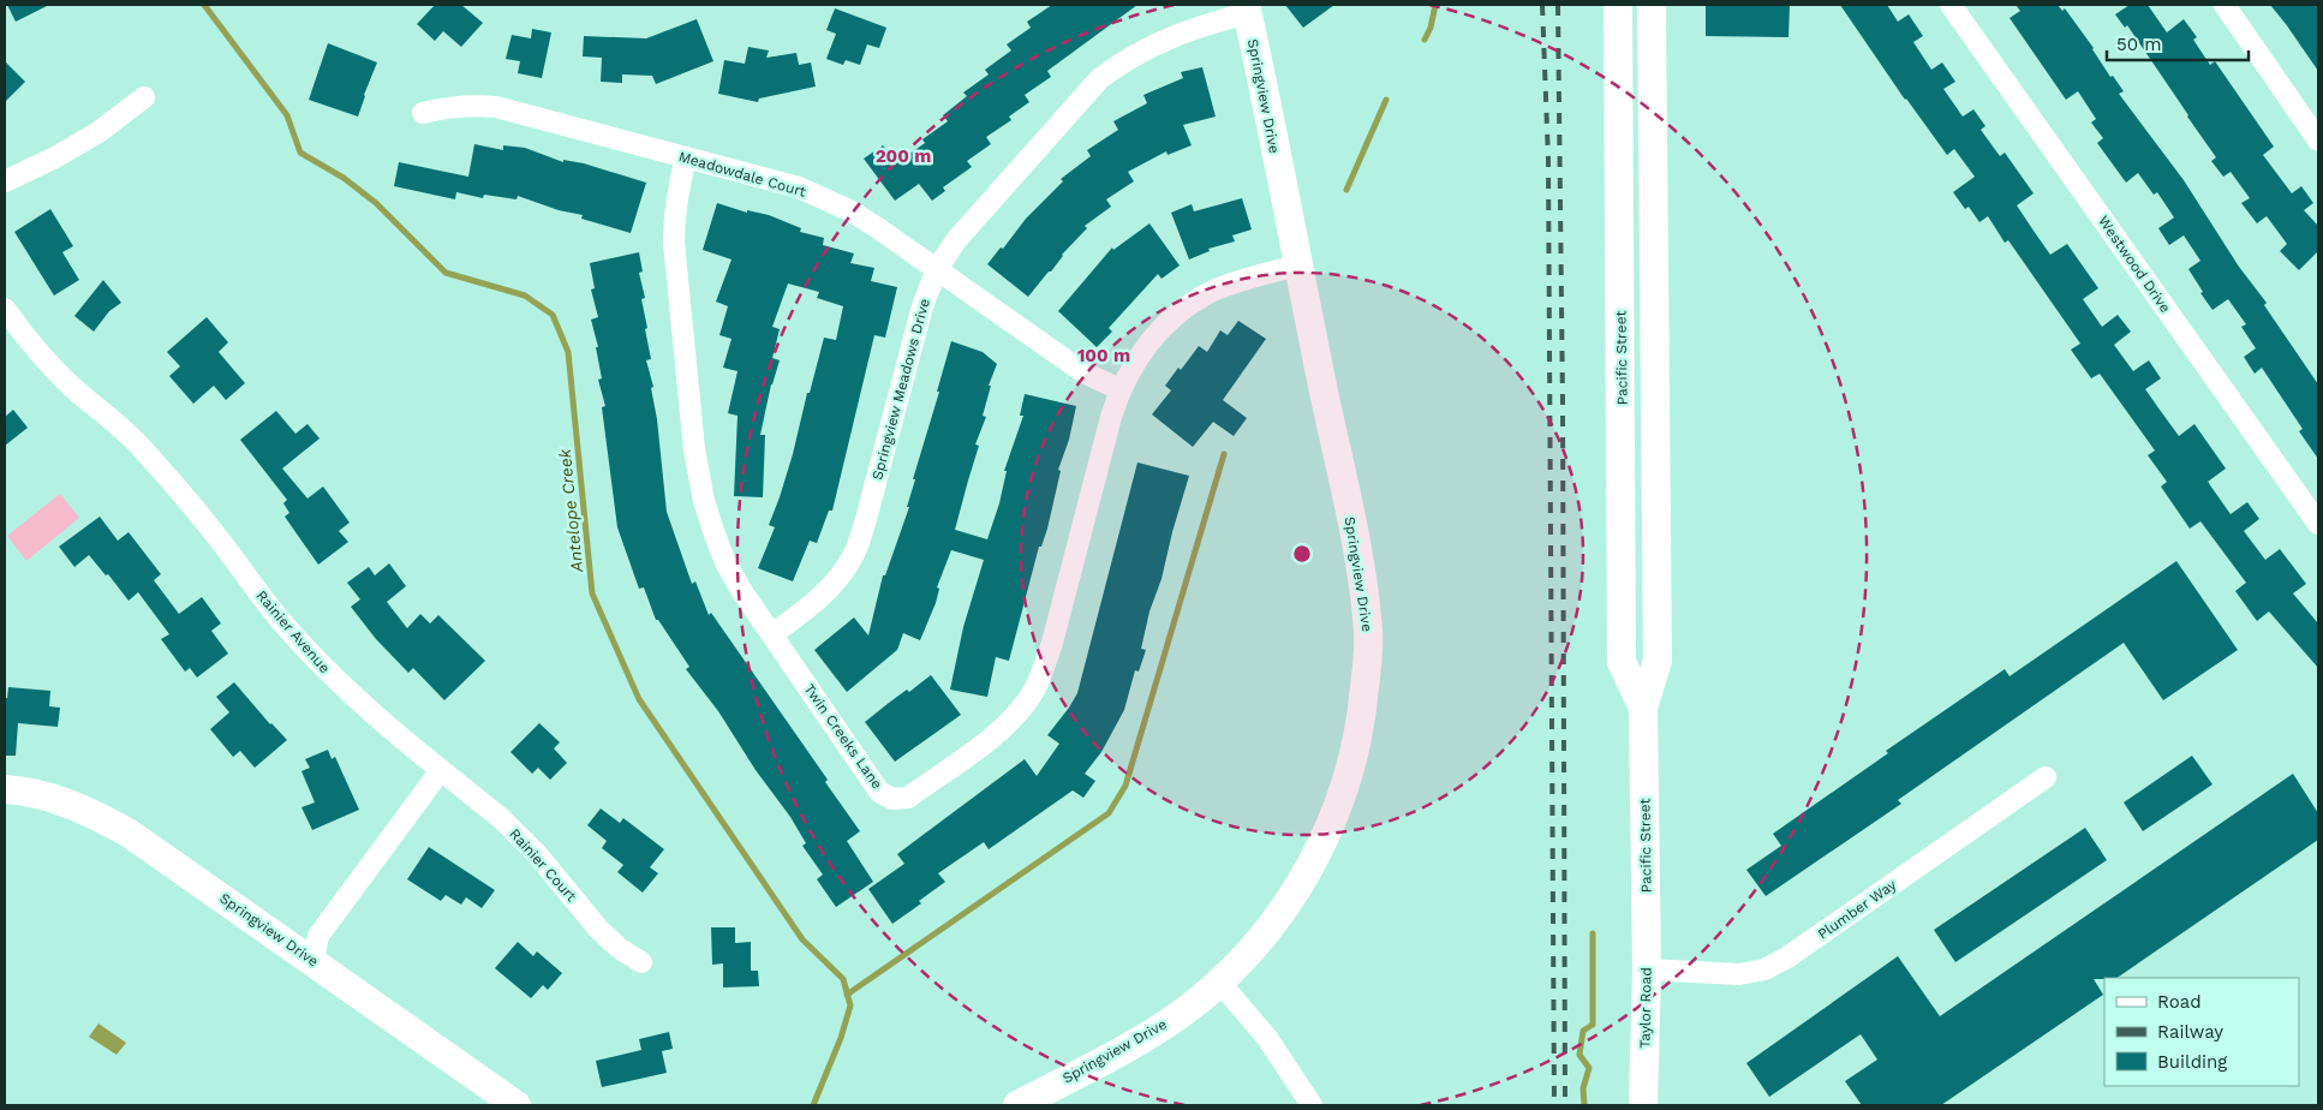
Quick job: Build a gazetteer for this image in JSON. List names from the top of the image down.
{
  "streets": {
    "main road": ["Springview Drive", "Pacific Street", "Taylor Road"],
    "street": [
      "Meadowdale Court",
      "Westwood Drive",
      "Springview Meadows Drive",
      "Rainier Avenue",
      "Twin Creeks Lane",
      "Rainier Court",
      "Plumber Way"
    ]
  },
  "crossings": [
    ["Springview Drive", "Springview Meadows Drive"],
    ["Springview Drive", "Twin Creeks Lane"],
    ["Meadowdale Court", "Springview Meadows Drive"],
    ["Meadowdale Court", "Twin Creeks Lane"],
    ["Pacific Street", "Taylor Road"],
    ["Springview Meadows Drive", "Twin Creeks Lane"],
    ["Rainier Avenue", "Rainier Court"],
    ["Plumber Way", "Taylor Road"]
  ],
  "water": ["Antelope Creek"],
  "legend": ["Road", "Railway", "Building"],
  "scale_bar": "50 m",
  "rings": ["200 m", "100 m"]
}
